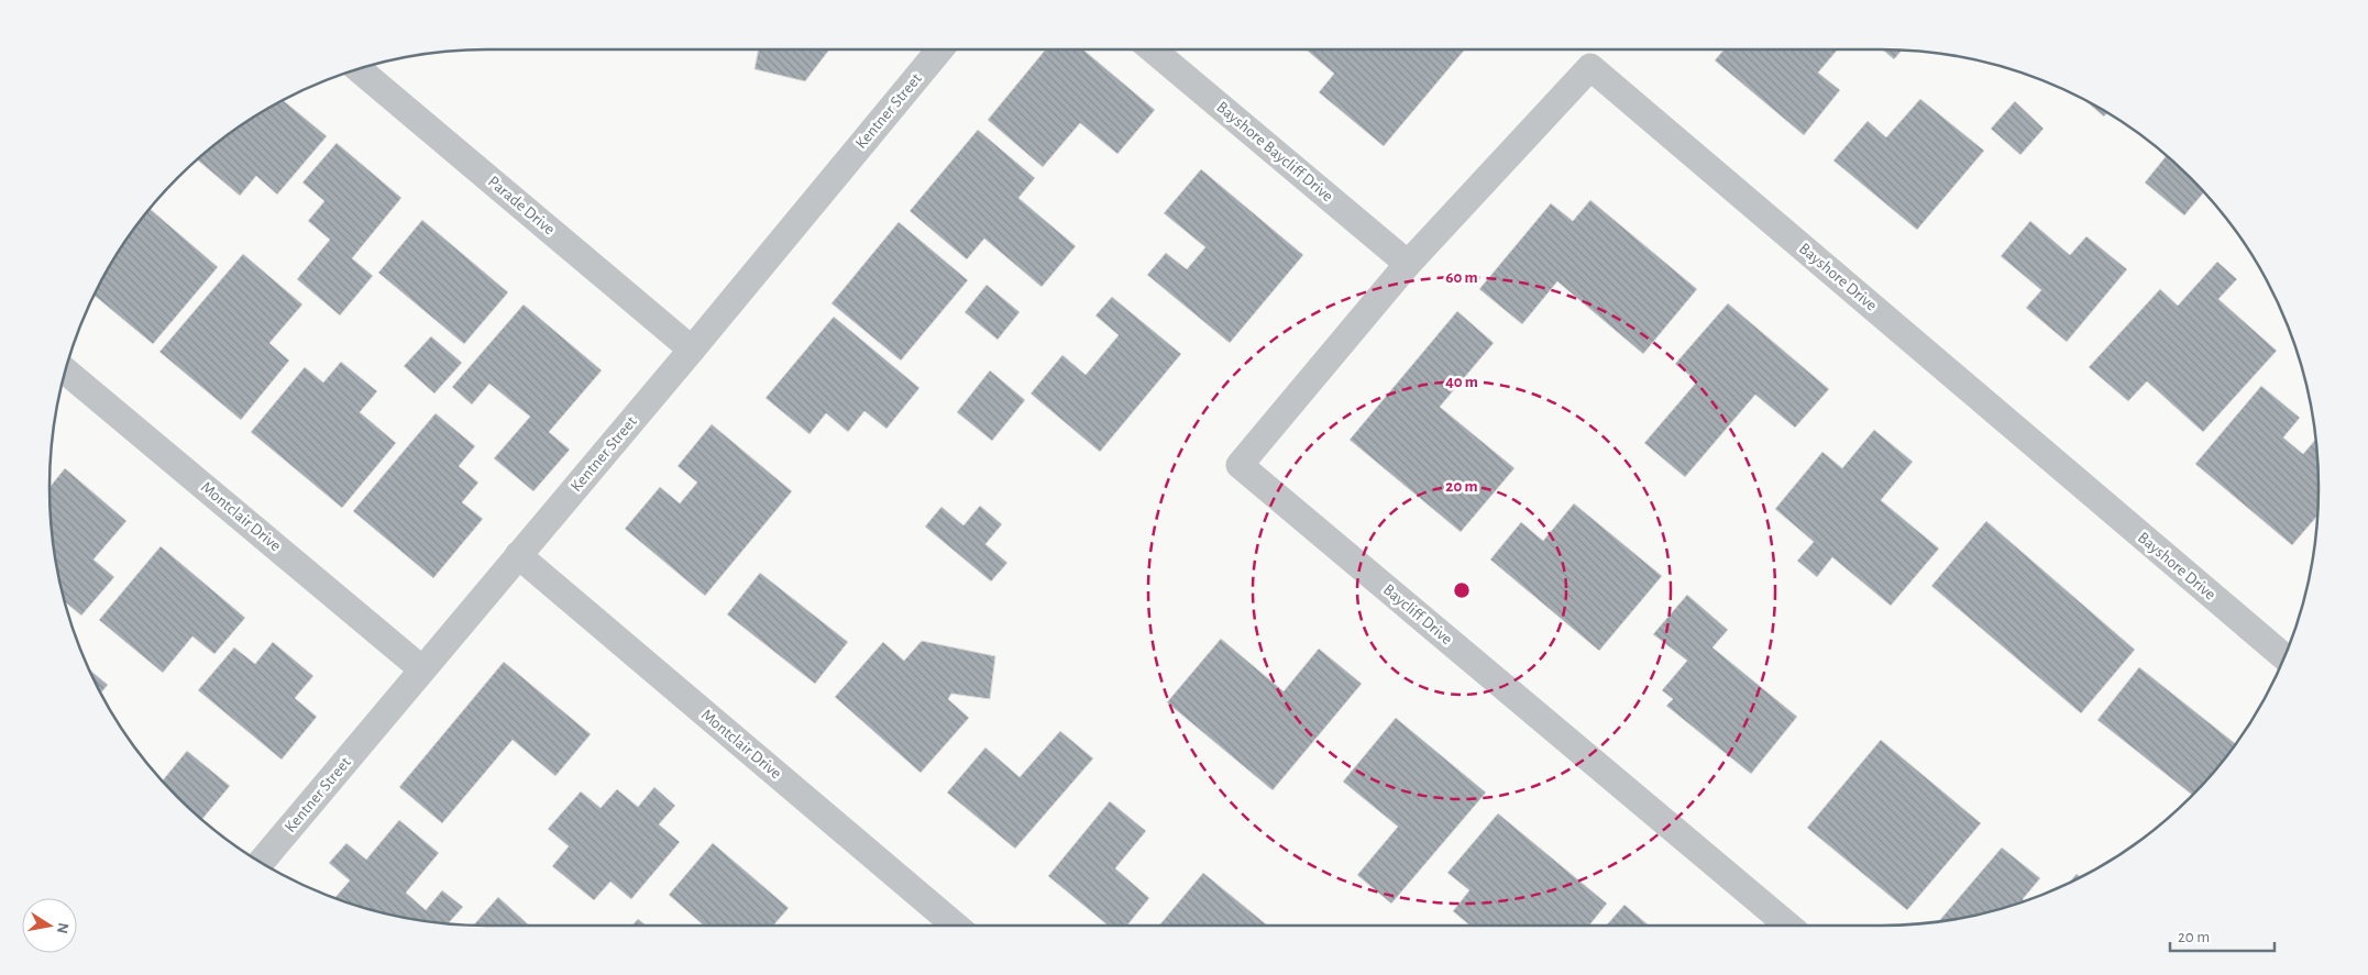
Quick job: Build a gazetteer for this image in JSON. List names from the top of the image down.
{
  "streets": {
    "street": [
      "Kentner Street",
      "Bayshore Baycliff Drive",
      "Parade Drive",
      "Bayshore Drive",
      "Montclair Drive",
      "Baycliff Drive"
    ]
  },
  "crossings": [
    ["Kentner Street", "Parade Drive"],
    ["Kentner Street", "Montclair Drive"],
    ["Bayshore Baycliff Drive", "Bayshore Drive"],
    ["Bayshore Baycliff Drive", "Baycliff Drive"],
    ["Bayshore Drive", "Baycliff Drive"]
  ],
  "scale_bar": "20 m",
  "north": "right",
  "rings": ["60 m", "40 m", "20 m"]
}
